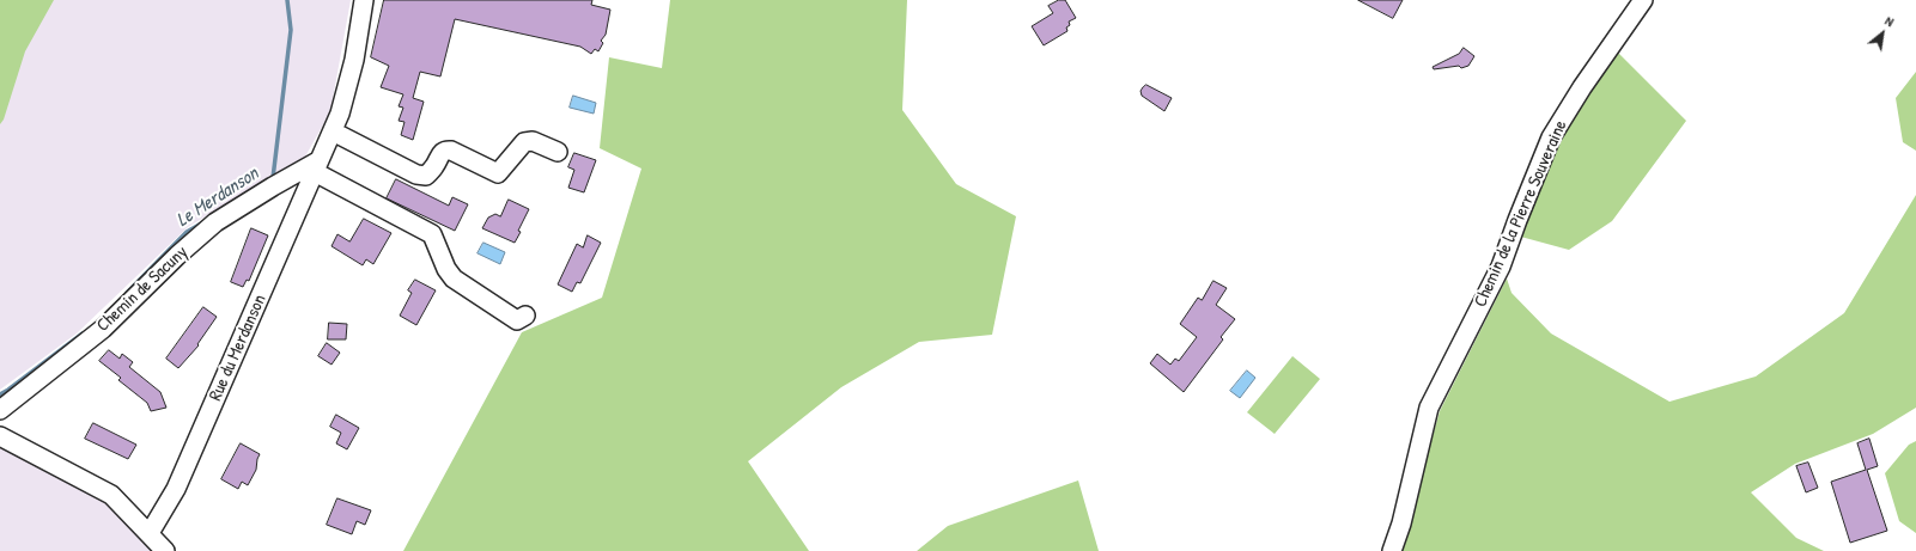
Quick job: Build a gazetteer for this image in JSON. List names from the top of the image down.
{
  "streets": {
    "street": ["Chemin de la Pierre Souveraine", "Chemin de Sacuny", "Rue du Merdanson"]
  },
  "crossings": [
    ["Chemin de Sacuny", "Rue du Merdanson"]
  ],
  "water": ["Le Merdanson"],
  "north": "top right"
}
